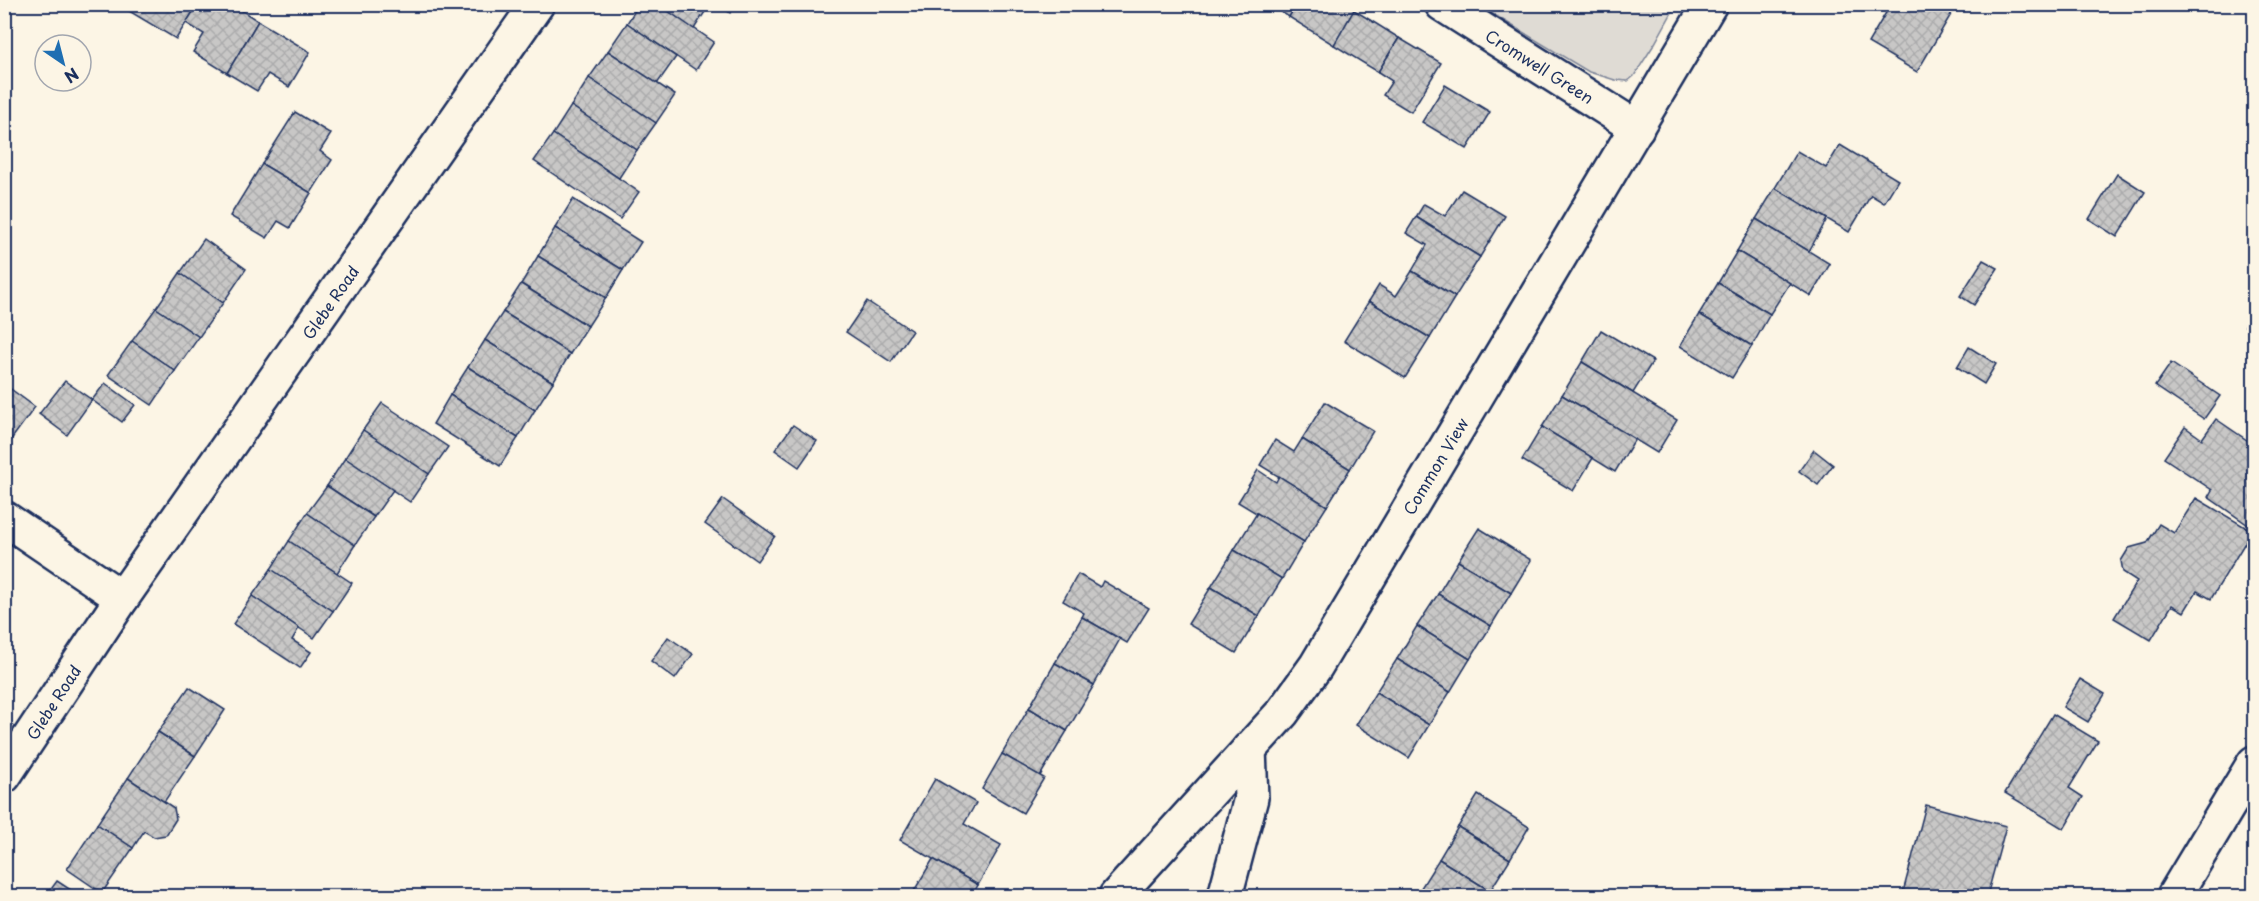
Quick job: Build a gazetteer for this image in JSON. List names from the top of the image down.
{
  "streets": {
    "street": ["Cromwell Green", "Glebe Road", "Common View"]
  },
  "crossings": [
    ["Cromwell Green", "Common View"]
  ],
  "north": "bottom right"
}
